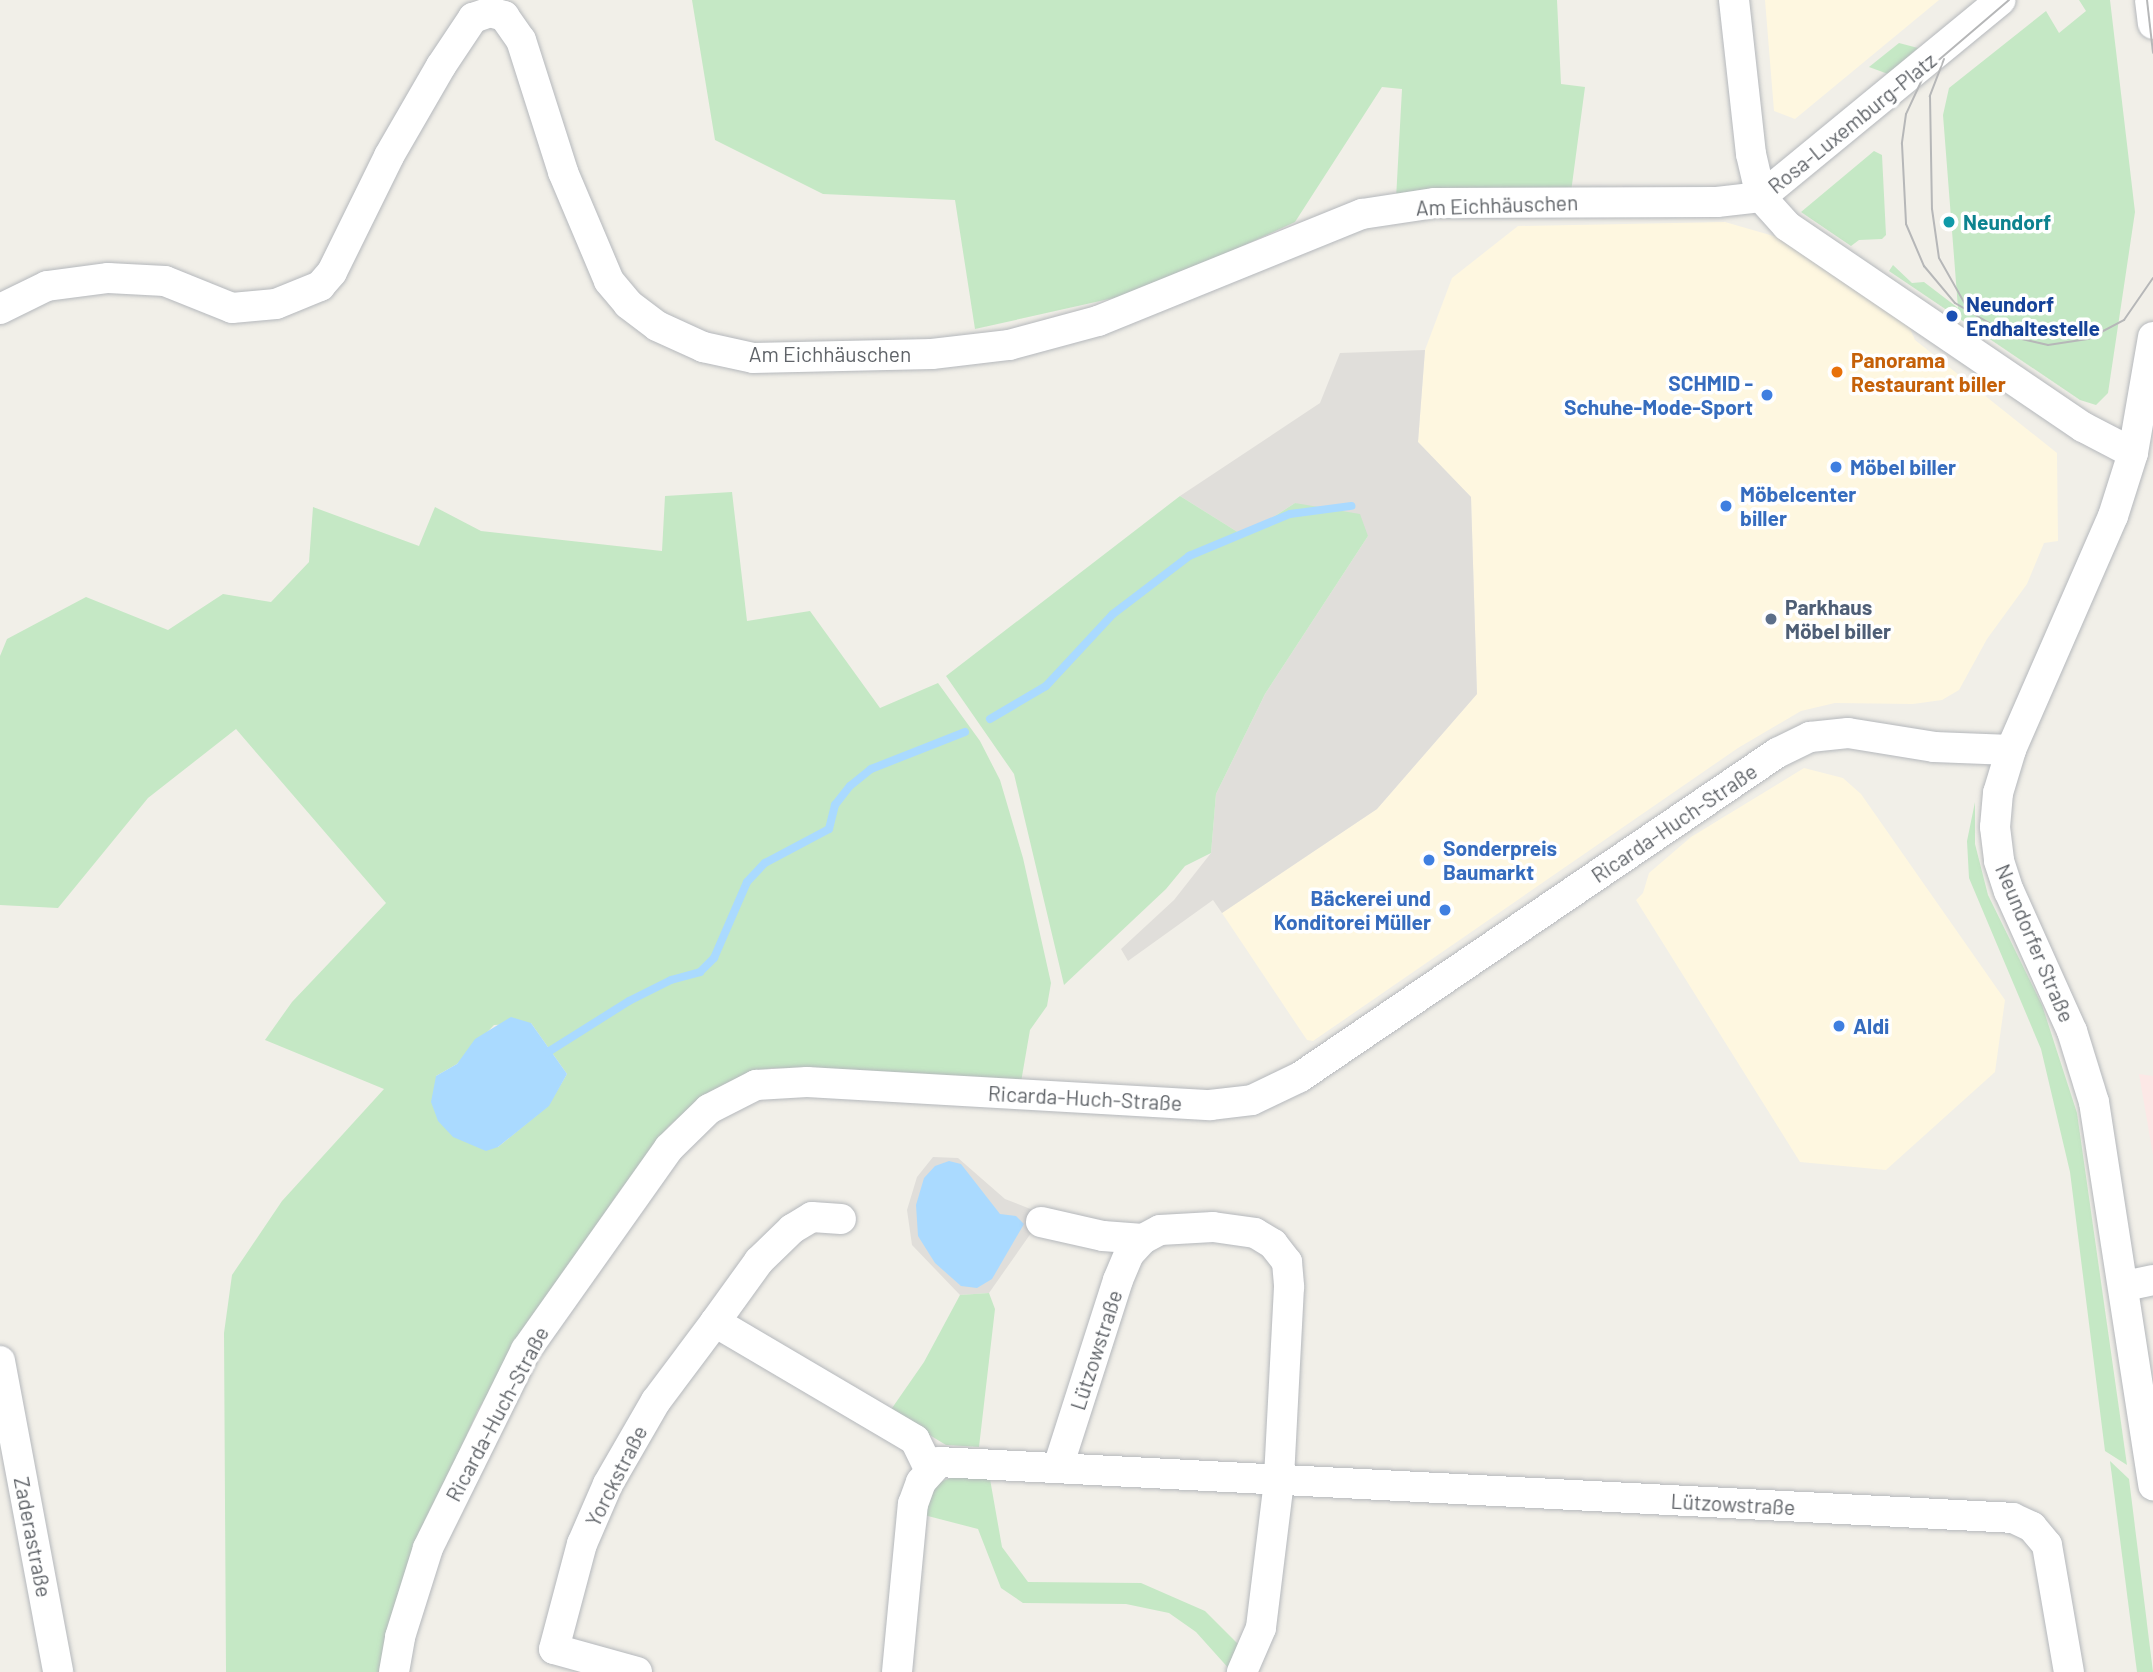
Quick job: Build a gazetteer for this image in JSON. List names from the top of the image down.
{
  "streets": {
    "street": [
      "Rosa-Luxemburg-Platz",
      "Am Eichhäuschen",
      "Ricarda-Huch-Straße",
      "Neundorfer Straße",
      "Lützowstraße",
      "Yorckstraße",
      "Zaderastraße"
    ]
  },
  "crossings": [
    ["Rosa-Luxemburg-Platz", "Am Eichhäuschen"],
    ["Rosa-Luxemburg-Platz", "Neundorfer Straße"],
    ["Ricarda-Huch-Straße", "Neundorfer Straße"]
  ],
  "places": [
    "Neundorf",
    "Neundorf Endhaltestelle",
    "Panorama Restaurant biller",
    "SCHMID - Schuhe-Mode-Sport",
    "Möbel biller",
    "Möbelcenter biller",
    "Parkhaus Möbel biller",
    "Sonderpreis Baumarkt",
    "Bäckerei und Konditorei Müller",
    "Aldi"
  ]
}
